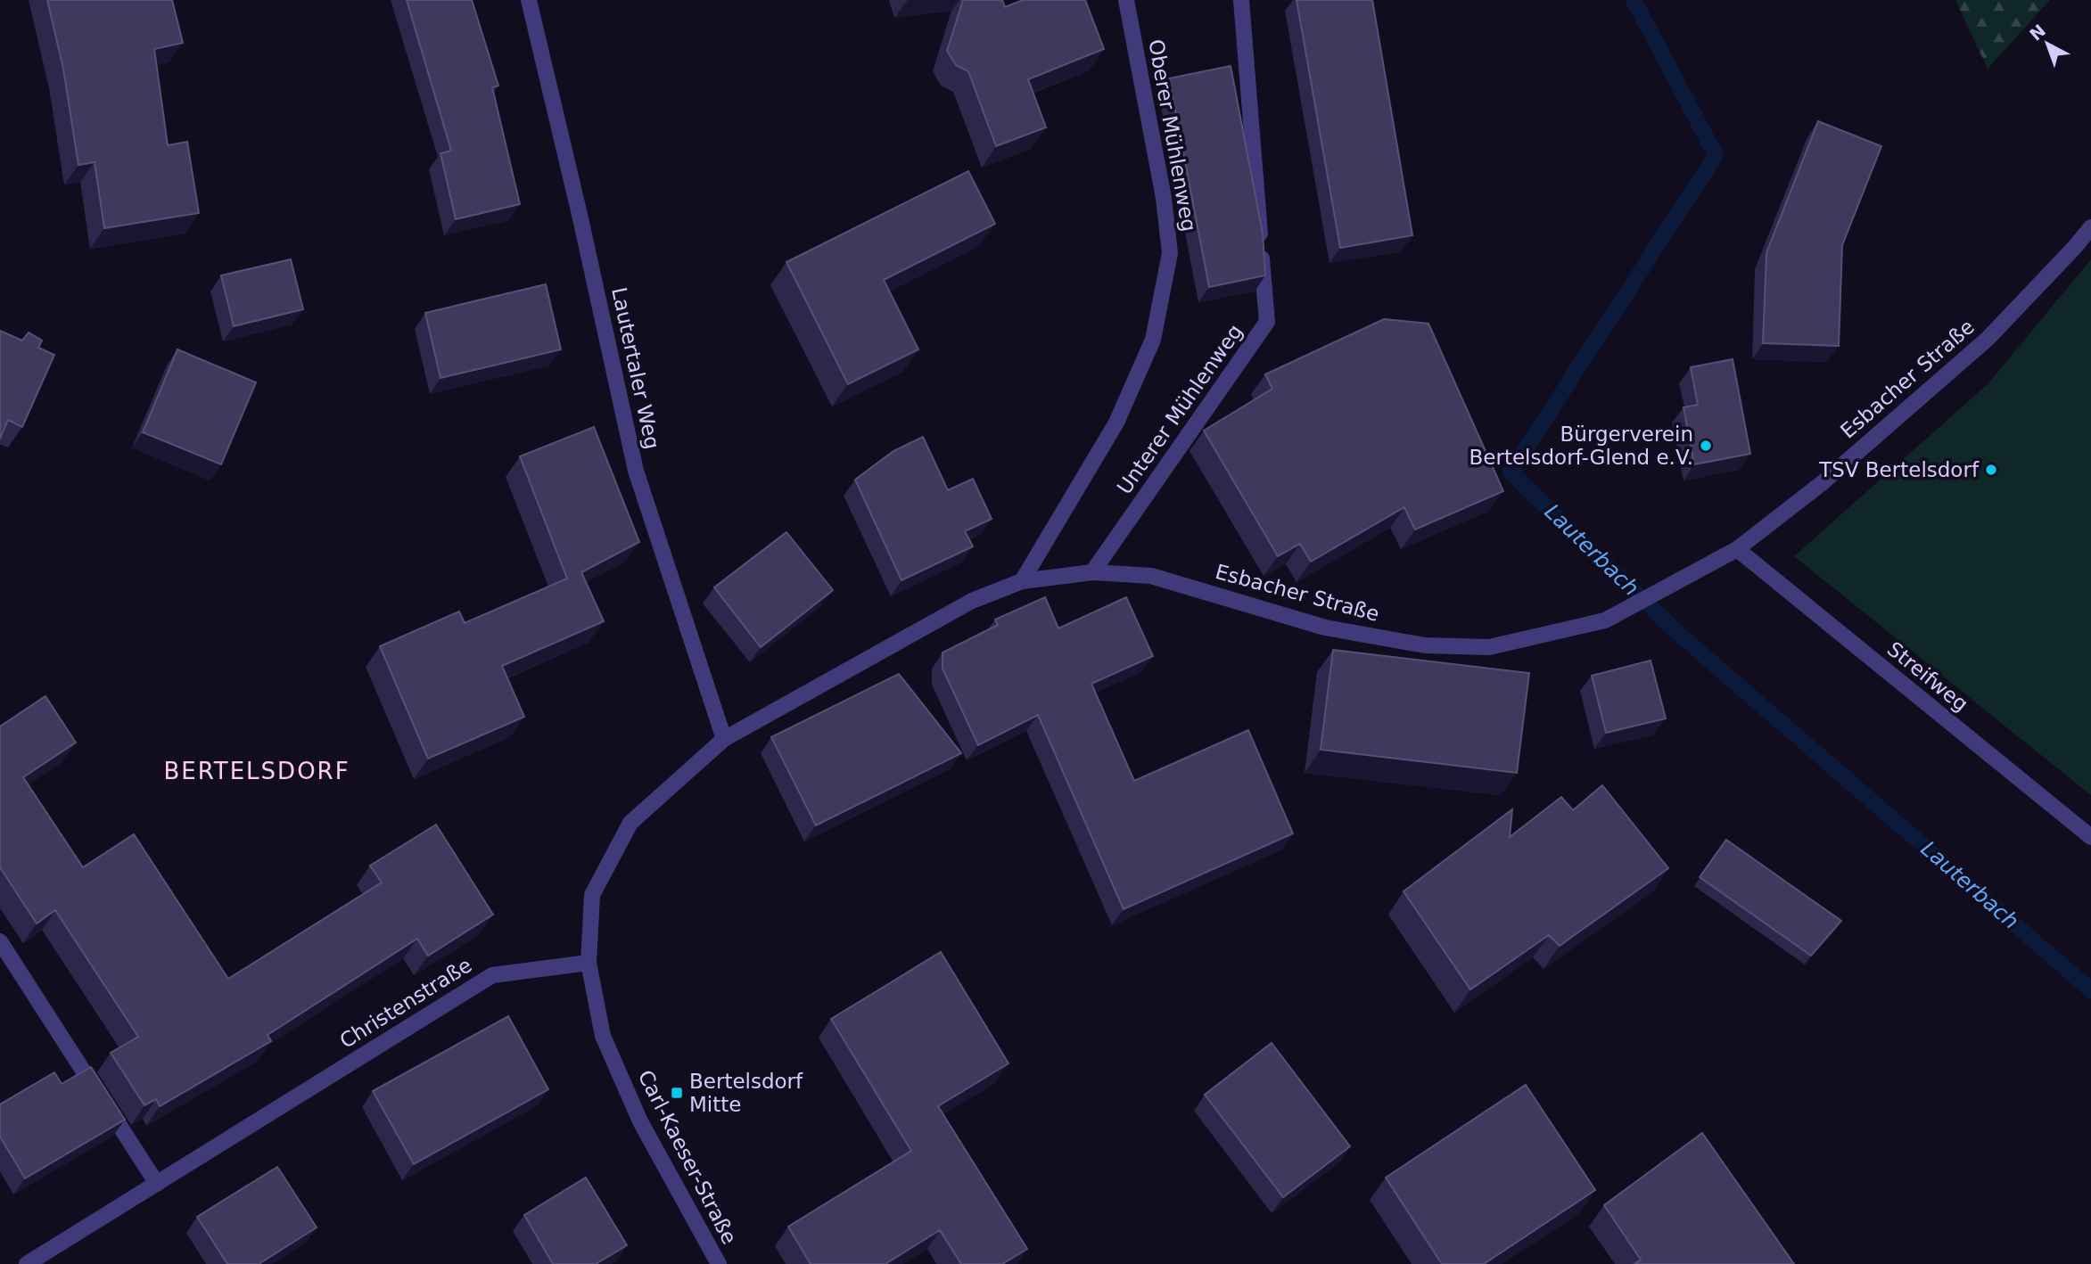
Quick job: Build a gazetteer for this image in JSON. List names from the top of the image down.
{
  "streets": {
    "street": [
      "Oberer Mühlenweg",
      "Lautertaler Weg",
      "Esbacher Straße",
      "Unterer Mühlenweg",
      "Streifweg",
      "Christenstraße",
      "Carl-Kaeser-Straße"
    ]
  },
  "crossings": [
    ["Oberer Mühlenweg", "Esbacher Straße"],
    ["Lautertaler Weg", "Esbacher Straße"],
    ["Esbacher Straße", "Unterer Mühlenweg"],
    ["Esbacher Straße", "Streifweg"],
    ["Christenstraße", "Carl-Kaeser-Straße"]
  ],
  "districts": ["BERTELSDORF"],
  "water": ["Lauterbach"],
  "places": {
    "other": ["Bürgerverein Bertelsdorf-Glend e.V.", "TSV Bertelsdorf"],
    "transit": ["Bertelsdorf Mitte"]
  },
  "north": "top left"
}
